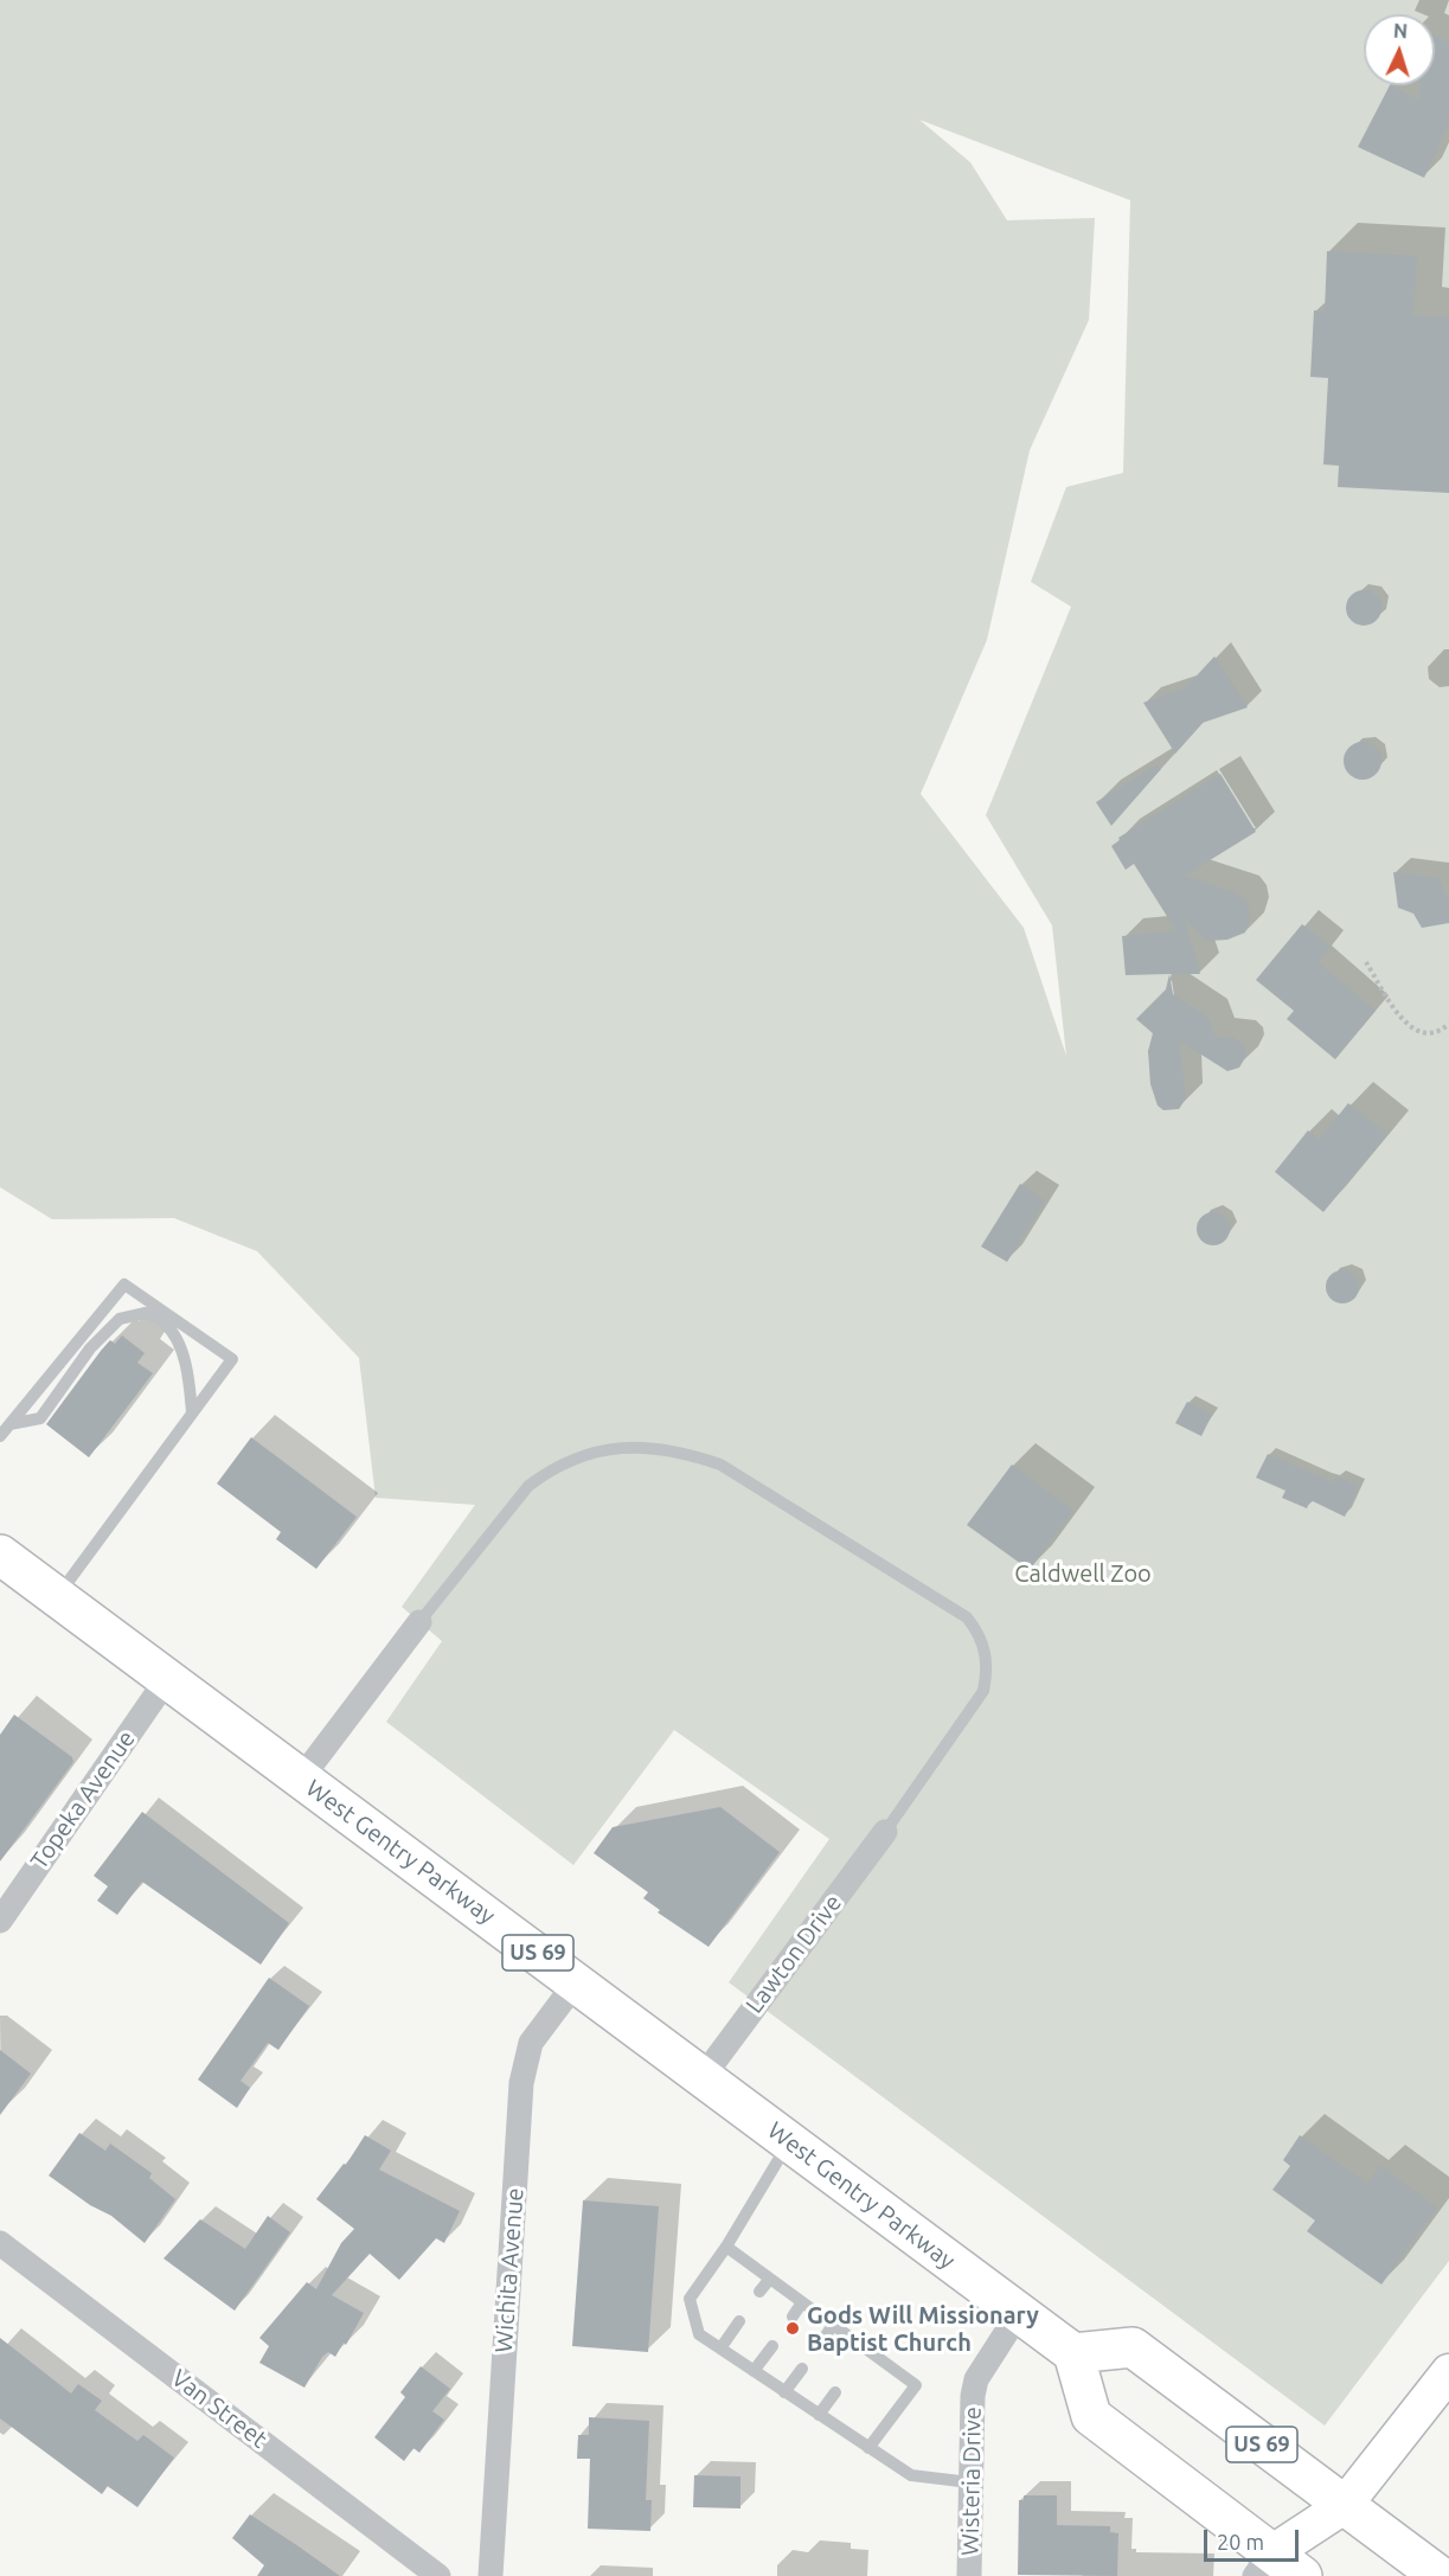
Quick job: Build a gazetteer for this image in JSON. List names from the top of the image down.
{
  "streets": {
    "main road": ["West Gentry Parkway", "US 69"],
    "street": [
      "Topeka Avenue",
      "Lawton Drive",
      "Wichita Avenue",
      "Van Street",
      "Wisteria Drive"
    ]
  },
  "crossings": [
    ["Topeka Avenue", "West Gentry Parkway"],
    ["West Gentry Parkway", "US 69"],
    ["West Gentry Parkway", "Lawton Drive"],
    ["West Gentry Parkway", "Wichita Avenue"],
    ["West Gentry Parkway", "Wisteria Drive"]
  ],
  "parks": ["Caldwell Zoo"],
  "places": ["Gods Will Missionary Baptist Church"],
  "scale_bar": "20 m",
  "north": "top"
}
